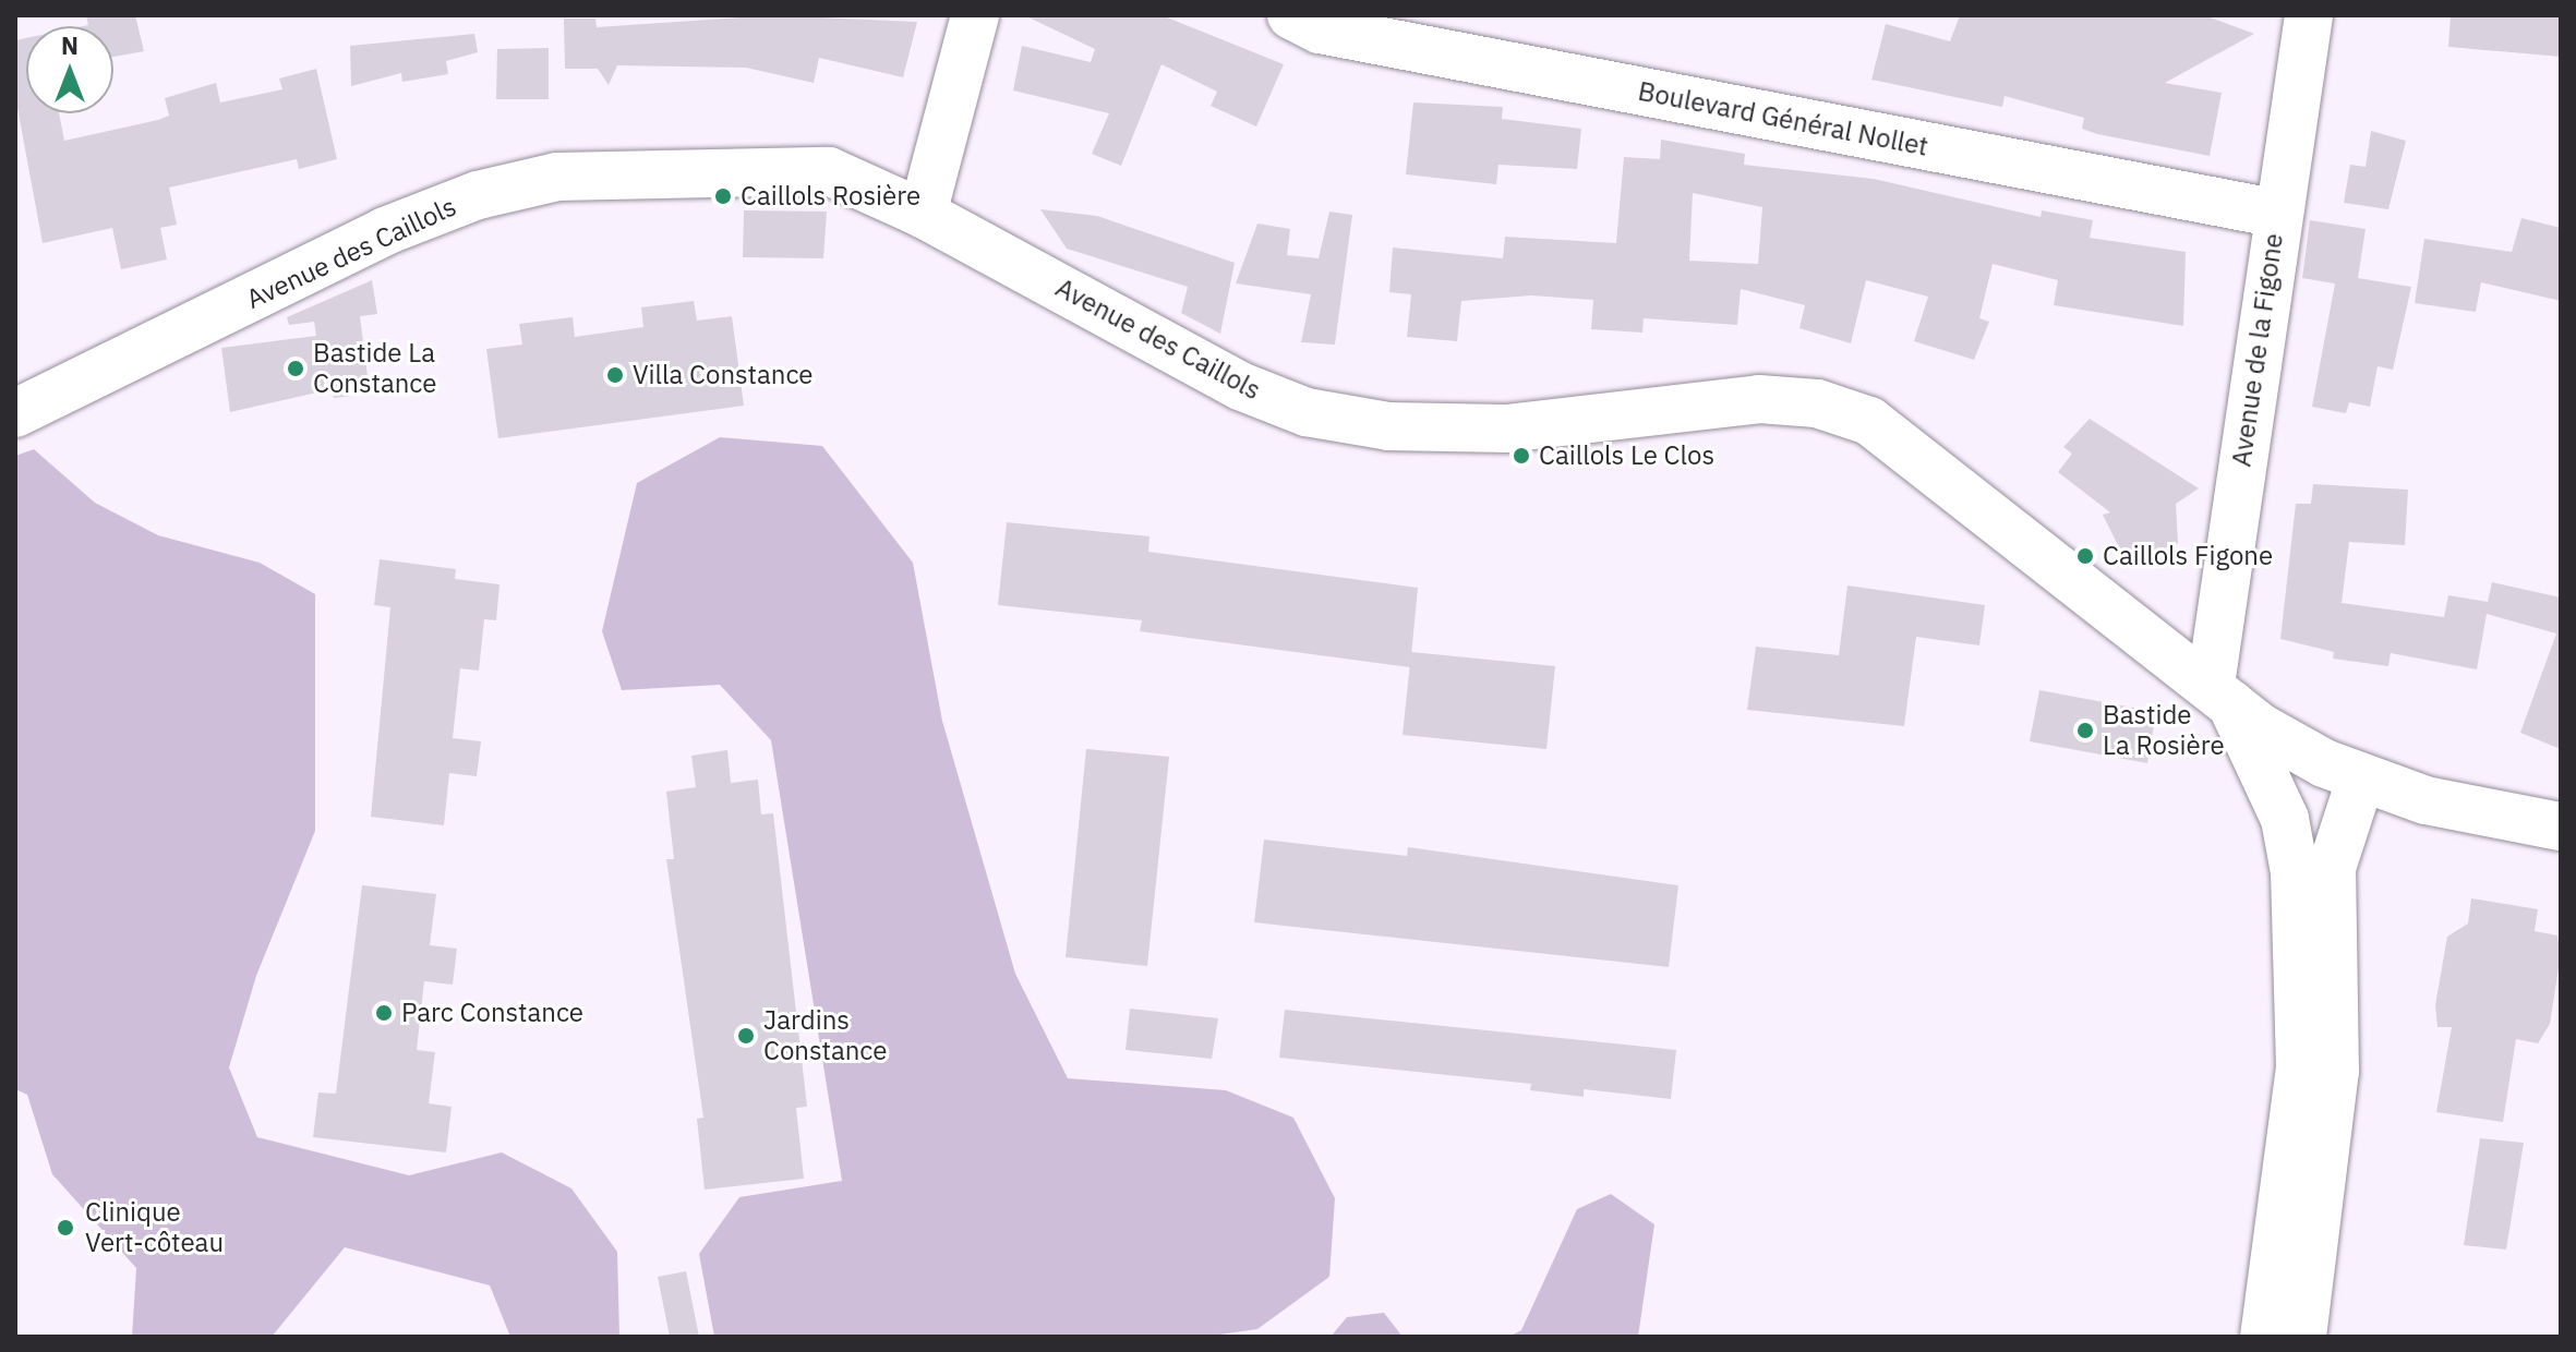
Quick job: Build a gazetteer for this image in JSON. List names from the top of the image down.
{
  "streets": {
    "street": ["Boulevard Général Nollet", "Avenue des Caillols", "Avenue de la Figone"]
  },
  "crossings": [
    ["Boulevard Général Nollet", "Avenue de la Figone"],
    ["Avenue des Caillols", "Avenue de la Figone"]
  ],
  "places": [
    "Caillols Rosière",
    "Bastide La Constance",
    "Villa Constance",
    "Caillols Le Clos",
    "Caillols Figone",
    "Bastide La Rosière",
    "Parc Constance",
    "Jardins Constance",
    "Clinique Vert-côteau"
  ],
  "north": "top"
}
